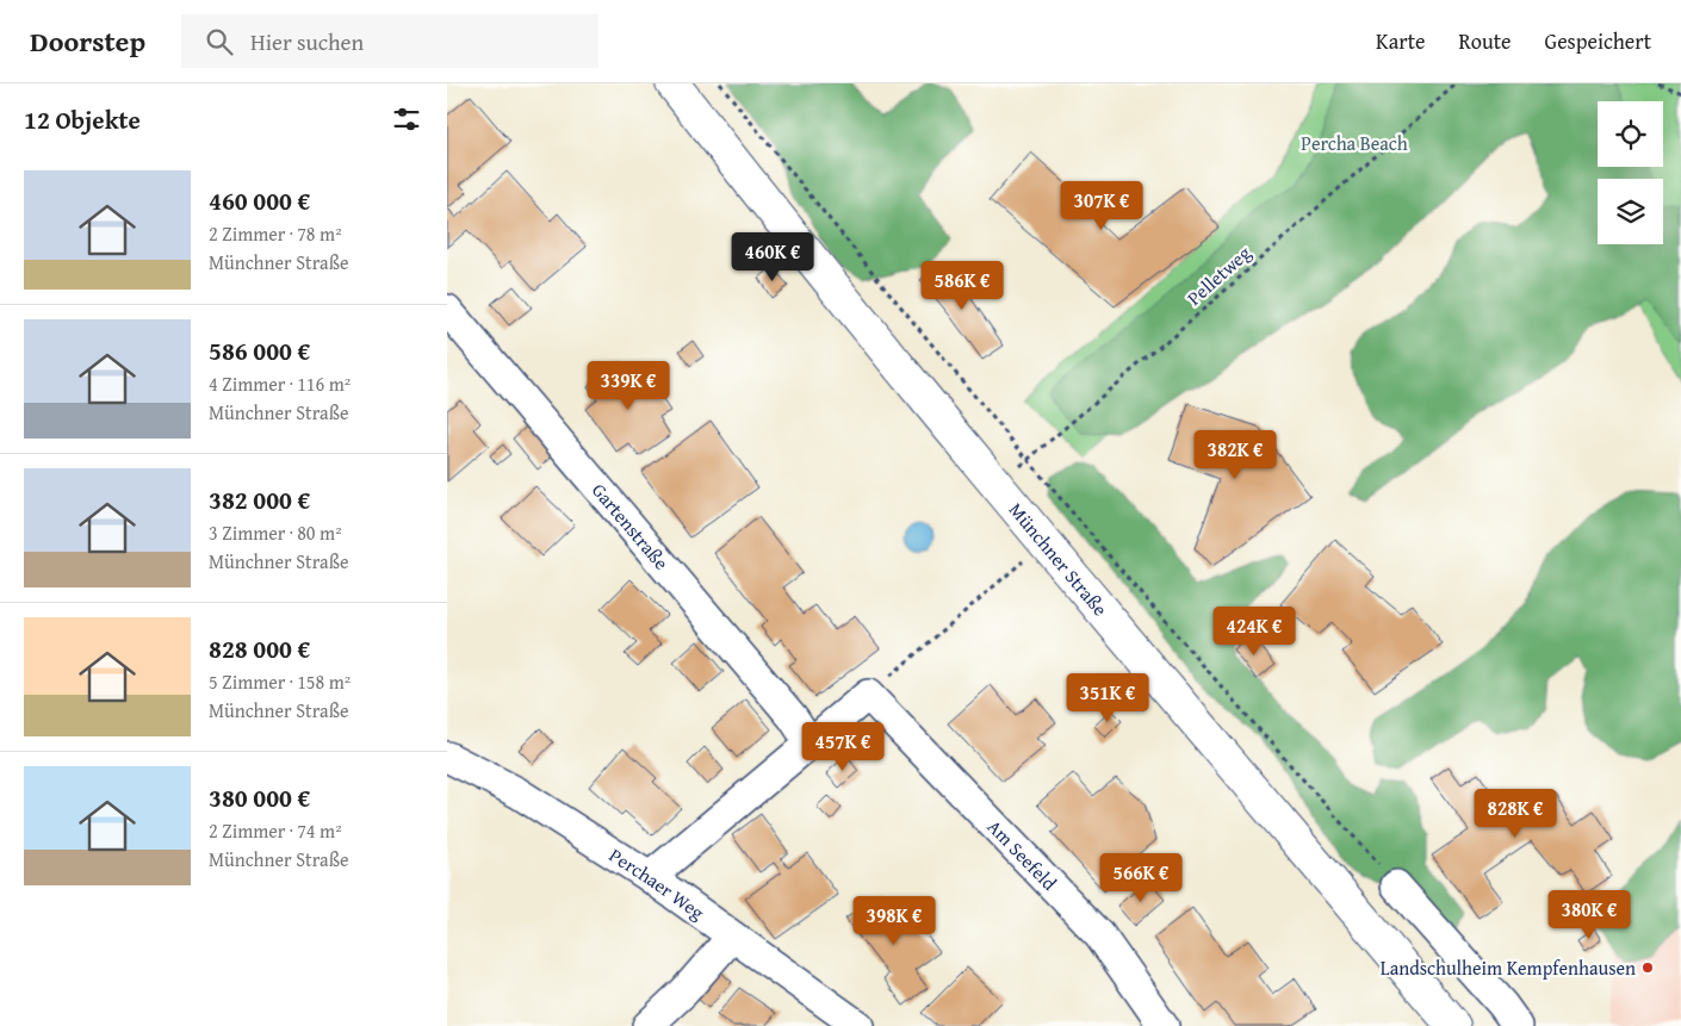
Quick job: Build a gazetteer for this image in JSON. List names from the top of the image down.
{
  "streets": {
    "main road": ["Münchner Straße"],
    "street": ["Gartenstraße", "Am Seefeld", "Perchaer Weg"],
    "path": ["Pelletweg"]
  },
  "crossings": [
    ["Pelletweg", "Münchner Straße"]
  ],
  "parks": ["Percha Beach"],
  "places": ["Landschulheim Kempfenhausen"],
  "page": {
    "header": "Doorstep",
    "search": "Hier suchen",
    "nav": ["Karte", "Route", "Gespeichert"],
    "heading": "12 Objekte",
    "list": [
      {
        "name": "460 000 €",
        "note": "2 Zimmer · 78 m² · Münchner Straße"
      },
      {
        "name": "586 000 €",
        "note": "4 Zimmer · 116 m² · Münchner Straße"
      },
      {
        "name": "382 000 €",
        "note": "3 Zimmer · 80 m² · Münchner Straße"
      },
      {
        "name": "828 000 €",
        "note": "5 Zimmer · 158 m² · Münchner Straße"
      },
      {
        "name": "380 000 €",
        "note": "2 Zimmer · 74 m² · Münchner Straße"
      }
    ],
    "price": [
      "307K €",
      "460K €",
      "586K €",
      "339K €",
      "382K €",
      "424K €",
      "351K €",
      "457K €",
      "828K €",
      "566K €",
      "380K €",
      "398K €"
    ]
  }
}
